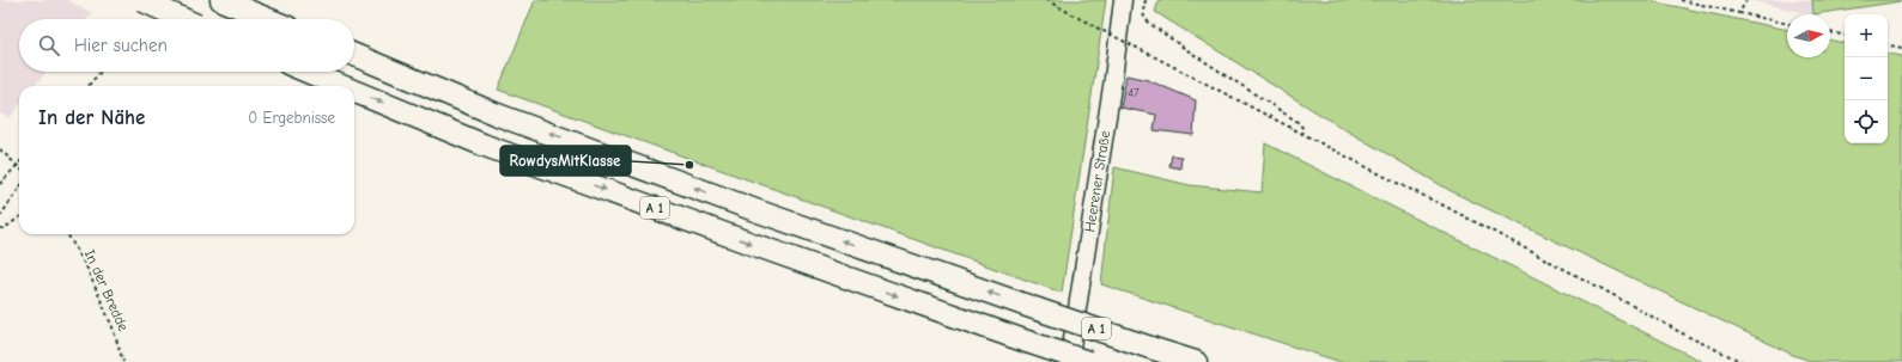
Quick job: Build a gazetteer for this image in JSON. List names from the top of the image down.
{
  "streets": {
    "highway": ["A 1"],
    "main road": ["Heerener Straße"],
    "path": ["In der Bredde"]
  },
  "places": ["RowdysMitKlasse"],
  "house_numbers": ["47"],
  "north": "right",
  "page": {
    "map_buttons": ["+", "−"],
    "search": "Hier suchen",
    "heading": ["In der Nähe", "0 Ergebnisse"]
  }
}
